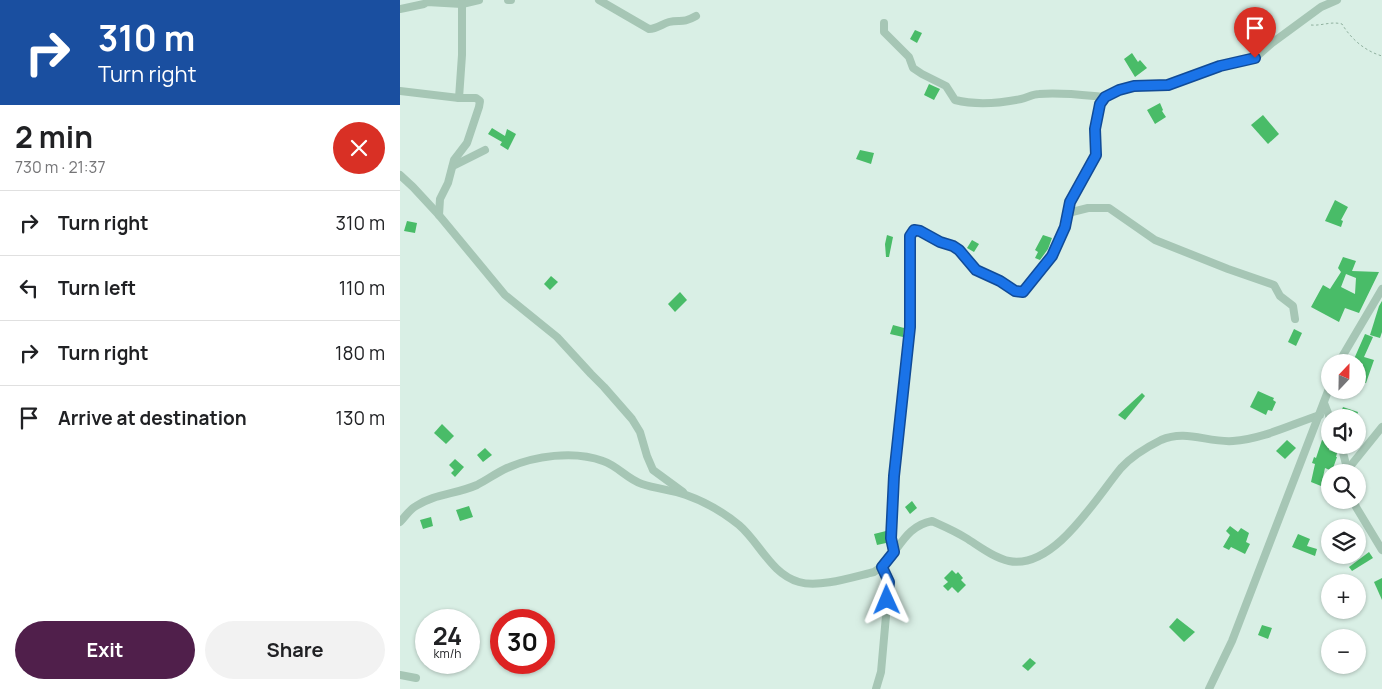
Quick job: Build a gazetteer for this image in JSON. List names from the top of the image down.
{
  "north": "top",
  "page": {
    "turn": ["310 m", "Turn right"],
    "heading": ["2 min", "730 m · 21:37"],
    "list": [
      {
        "name": "Turn right",
        "value": "310 m"
      },
      {
        "name": "Turn left",
        "value": "110 m"
      },
      {
        "name": "Turn right",
        "value": "180 m"
      },
      {
        "name": "Arrive at destination",
        "value": "130 m"
      }
    ],
    "map_buttons": ["+", "−"],
    "speed": "24 km/h",
    "limit": "30",
    "buttons": ["Exit", "Share"]
  }
}
